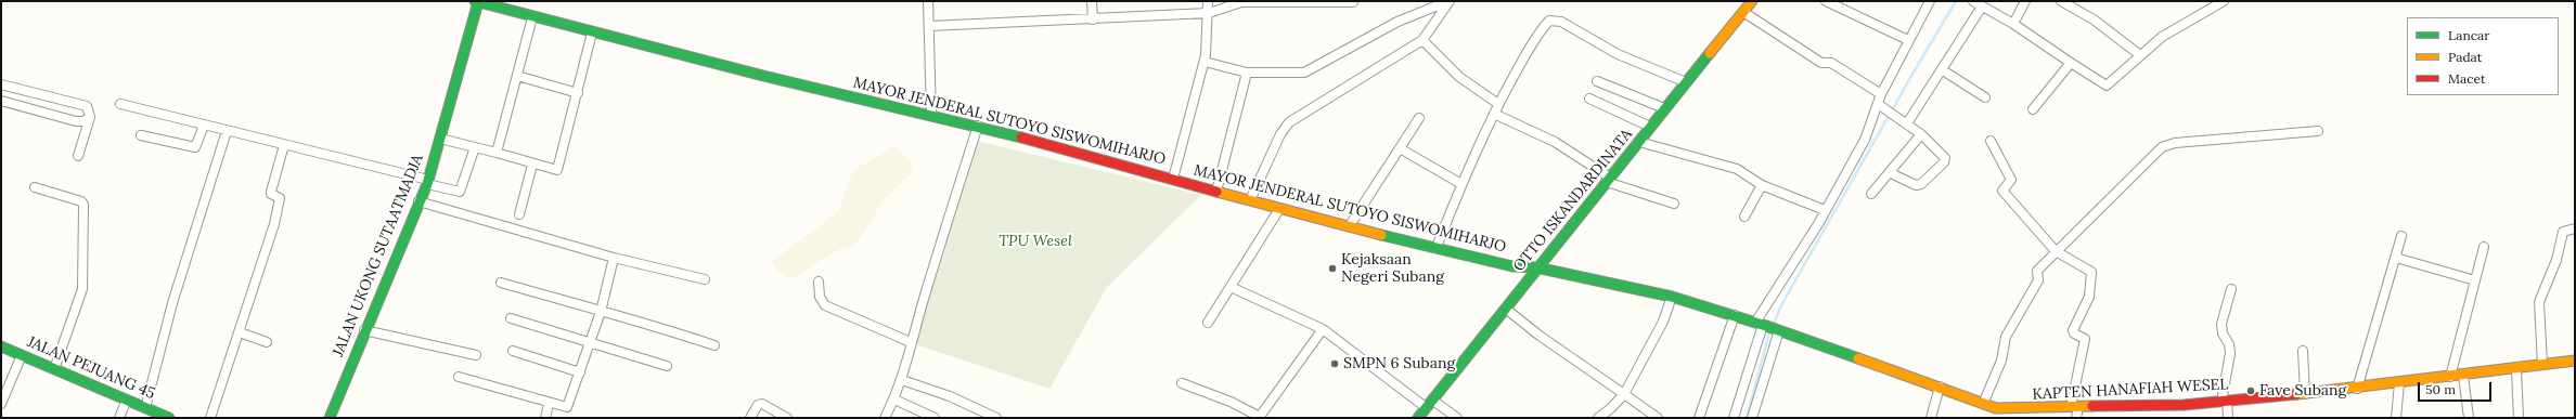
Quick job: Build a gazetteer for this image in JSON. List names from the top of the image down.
{
  "streets": {
    "main road": [
      "MAYOR JENDERAL SUTOYO SISWOMIHARJO",
      "OTTO ISKANDARDINATA",
      "JALAN UKONG SUTAATMADJA",
      "JALAN PEJUANG 45",
      "KAPTEN HANAFIAH WESEL"
    ]
  },
  "crossings": [
    ["MAYOR JENDERAL SUTOYO SISWOMIHARJO", "OTTO ISKANDARDINATA"],
    ["MAYOR JENDERAL SUTOYO SISWOMIHARJO", "JALAN UKONG SUTAATMADJA"],
    ["MAYOR JENDERAL SUTOYO SISWOMIHARJO", "KAPTEN HANAFIAH WESEL"],
    ["OTTO ISKANDARDINATA", "KAPTEN HANAFIAH WESEL"]
  ],
  "parks": ["TPU Wesel"],
  "places": ["Kejaksaan Negeri Subang", "SMPN 6 Subang", "Fave Subang"],
  "legend": ["Lancar", "Padat", "Macet"],
  "scale_bar": "50 m"
}
